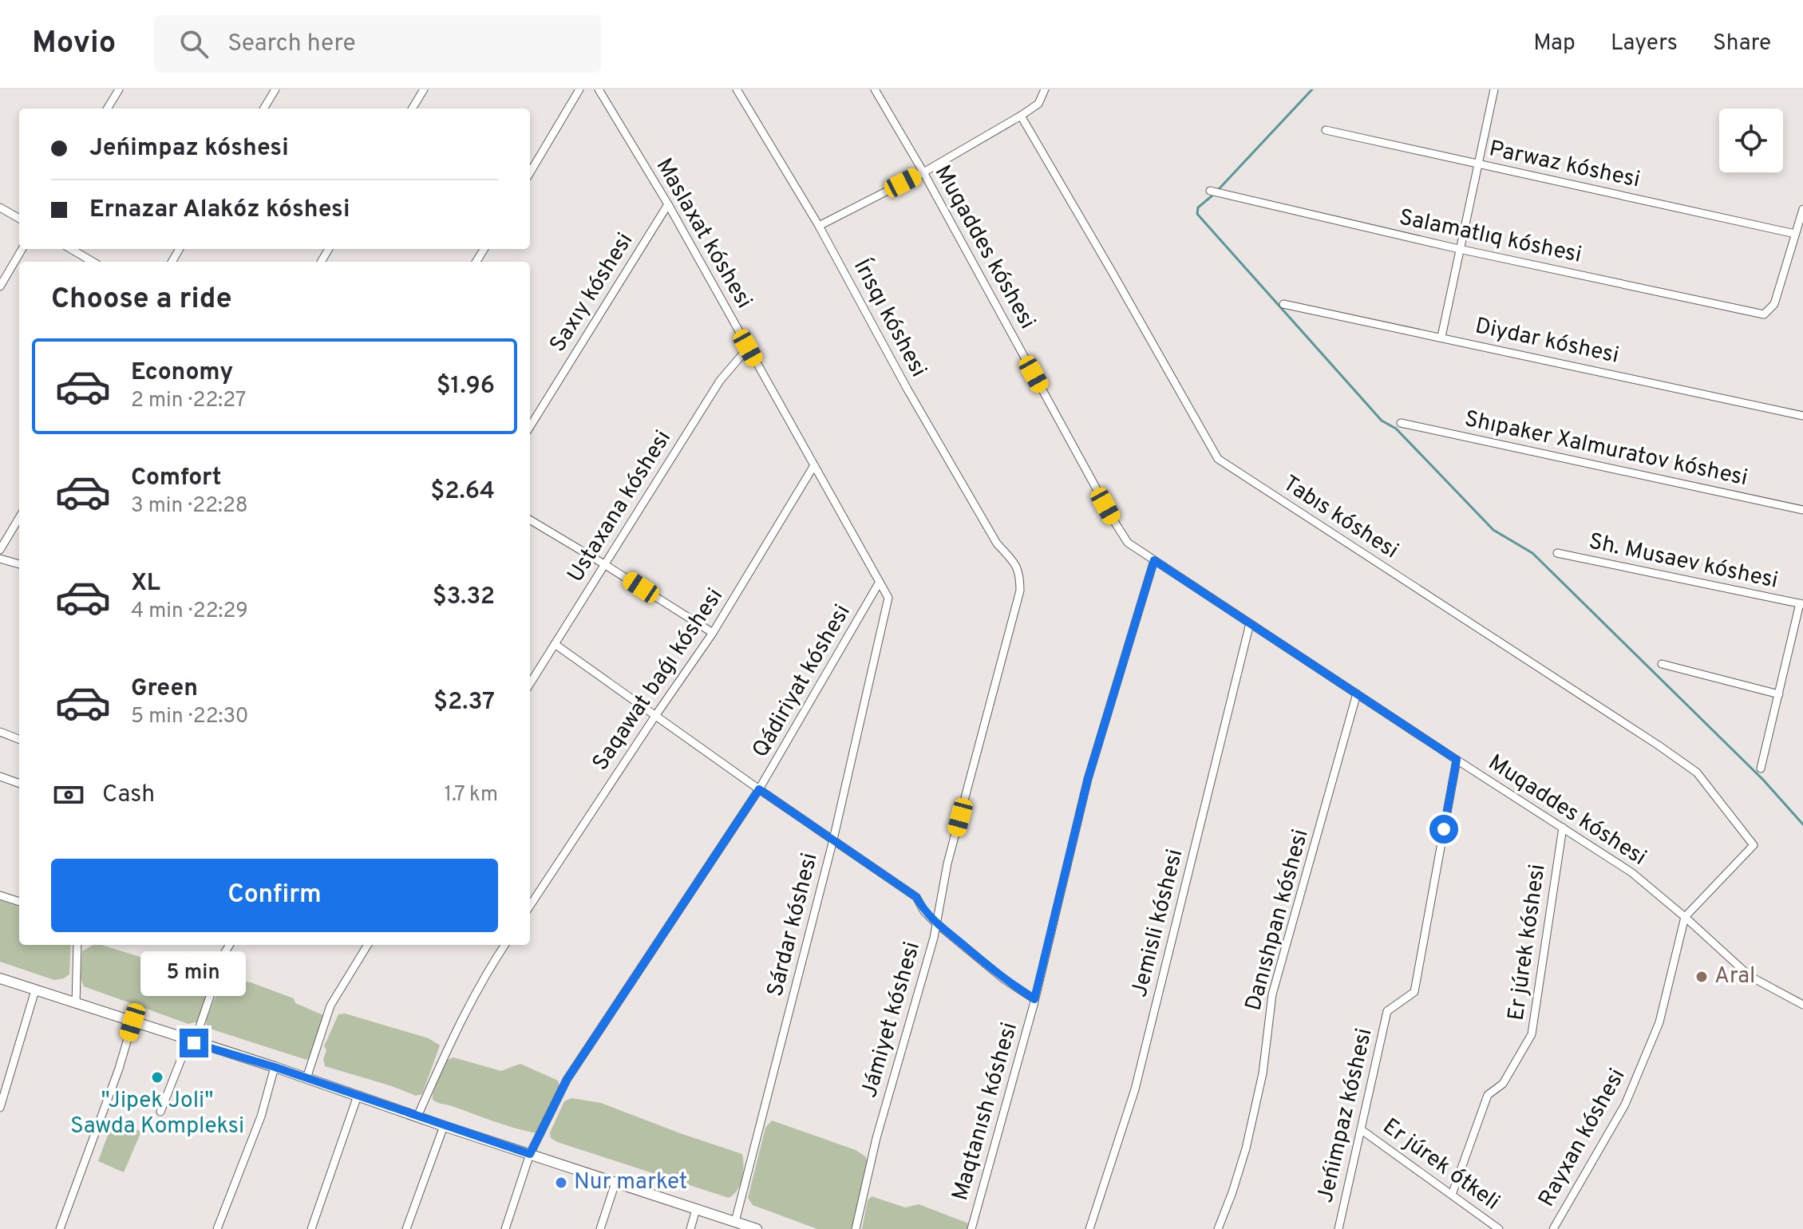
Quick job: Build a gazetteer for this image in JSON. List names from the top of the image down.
{
  "streets": {
    "street": [
      "Parwaz kóshesi",
      "Maslaxat kóshesi",
      "Salamatlıq kóshesi",
      "Muqaddes kóshesi",
      "Saxıy kóshesi",
      "Írısqı kóshesi",
      "Diydar kóshesi",
      "Shıpaker Xalmuratov kóshesi",
      "Ustaxana kóshesi",
      "Tabıs kóshesi",
      "Sh. Musaev kóshesi",
      "Saqawat baǵı kóshesi",
      "Qádiriyat kóshesi",
      "Danıshpan kóshesi",
      "Jemisli kóshesi",
      "Sárdar kóshesi",
      "Er júrek kóshesi",
      "Jámiyet kóshesi",
      "Maqtanısh kóshesi",
      "Jeńimpaz kóshesi",
      "Rayxan kóshesi",
      "Er júrek ótkeli"
    ]
  },
  "crossings": [
    ["Parwaz kóshesi", "Salamatlıq kóshesi"],
    ["Maslaxat kóshesi", "Saxıy kóshesi"],
    ["Maslaxat kóshesi", "Ustaxana kóshesi"],
    ["Maslaxat kóshesi", "Saqawat baǵı kóshesi"],
    ["Maslaxat kóshesi", "Qádiriyat kóshesi"],
    ["Maslaxat kóshesi", "Sárdar kóshesi"],
    ["Muqaddes kóshesi", "Tabıs kóshesi"],
    ["Muqaddes kóshesi", "Danıshpan kóshesi"],
    ["Muqaddes kóshesi", "Jemisli kóshesi"],
    ["Muqaddes kóshesi", "Er júrek kóshesi"],
    ["Muqaddes kóshesi", "Maqtanısh kóshesi"],
    ["Muqaddes kóshesi", "Jeńimpaz kóshesi"],
    ["Muqaddes kóshesi", "Rayxan kóshesi"],
    ["Írısqı kóshesi", "Jámiyet kóshesi"],
    ["Tabıs kóshesi", "Rayxan kóshesi"],
    ["Er júrek kóshesi", "Er júrek ótkeli"],
    ["Jeńimpaz kóshesi", "Er júrek ótkeli"]
  ],
  "places": ["Aral", "\"Jipek Joli\" Sawda Kompleksi", "Nur market"],
  "page": {
    "header": "Movio",
    "search": "Search here",
    "nav": ["Map", "Layers", "Share"],
    "banner": ["Jeńimpaz kóshesi", "Ernazar Alakóz kóshesi"],
    "heading": "Choose a ride",
    "list": [
      {
        "name": "Economy",
        "note": "2 min · 22:27",
        "value": "$1.96"
      },
      {
        "name": "Comfort",
        "note": "3 min · 22:28",
        "value": "$2.64"
      },
      {
        "name": "XL",
        "note": "4 min · 22:29",
        "value": "$3.32"
      },
      {
        "name": "Green",
        "note": "5 min · 22:30",
        "value": "$2.37"
      }
    ],
    "pay": ["Cash", "1.7 km"],
    "buttons": "Confirm",
    "bubble": "5 min"
  }
}
